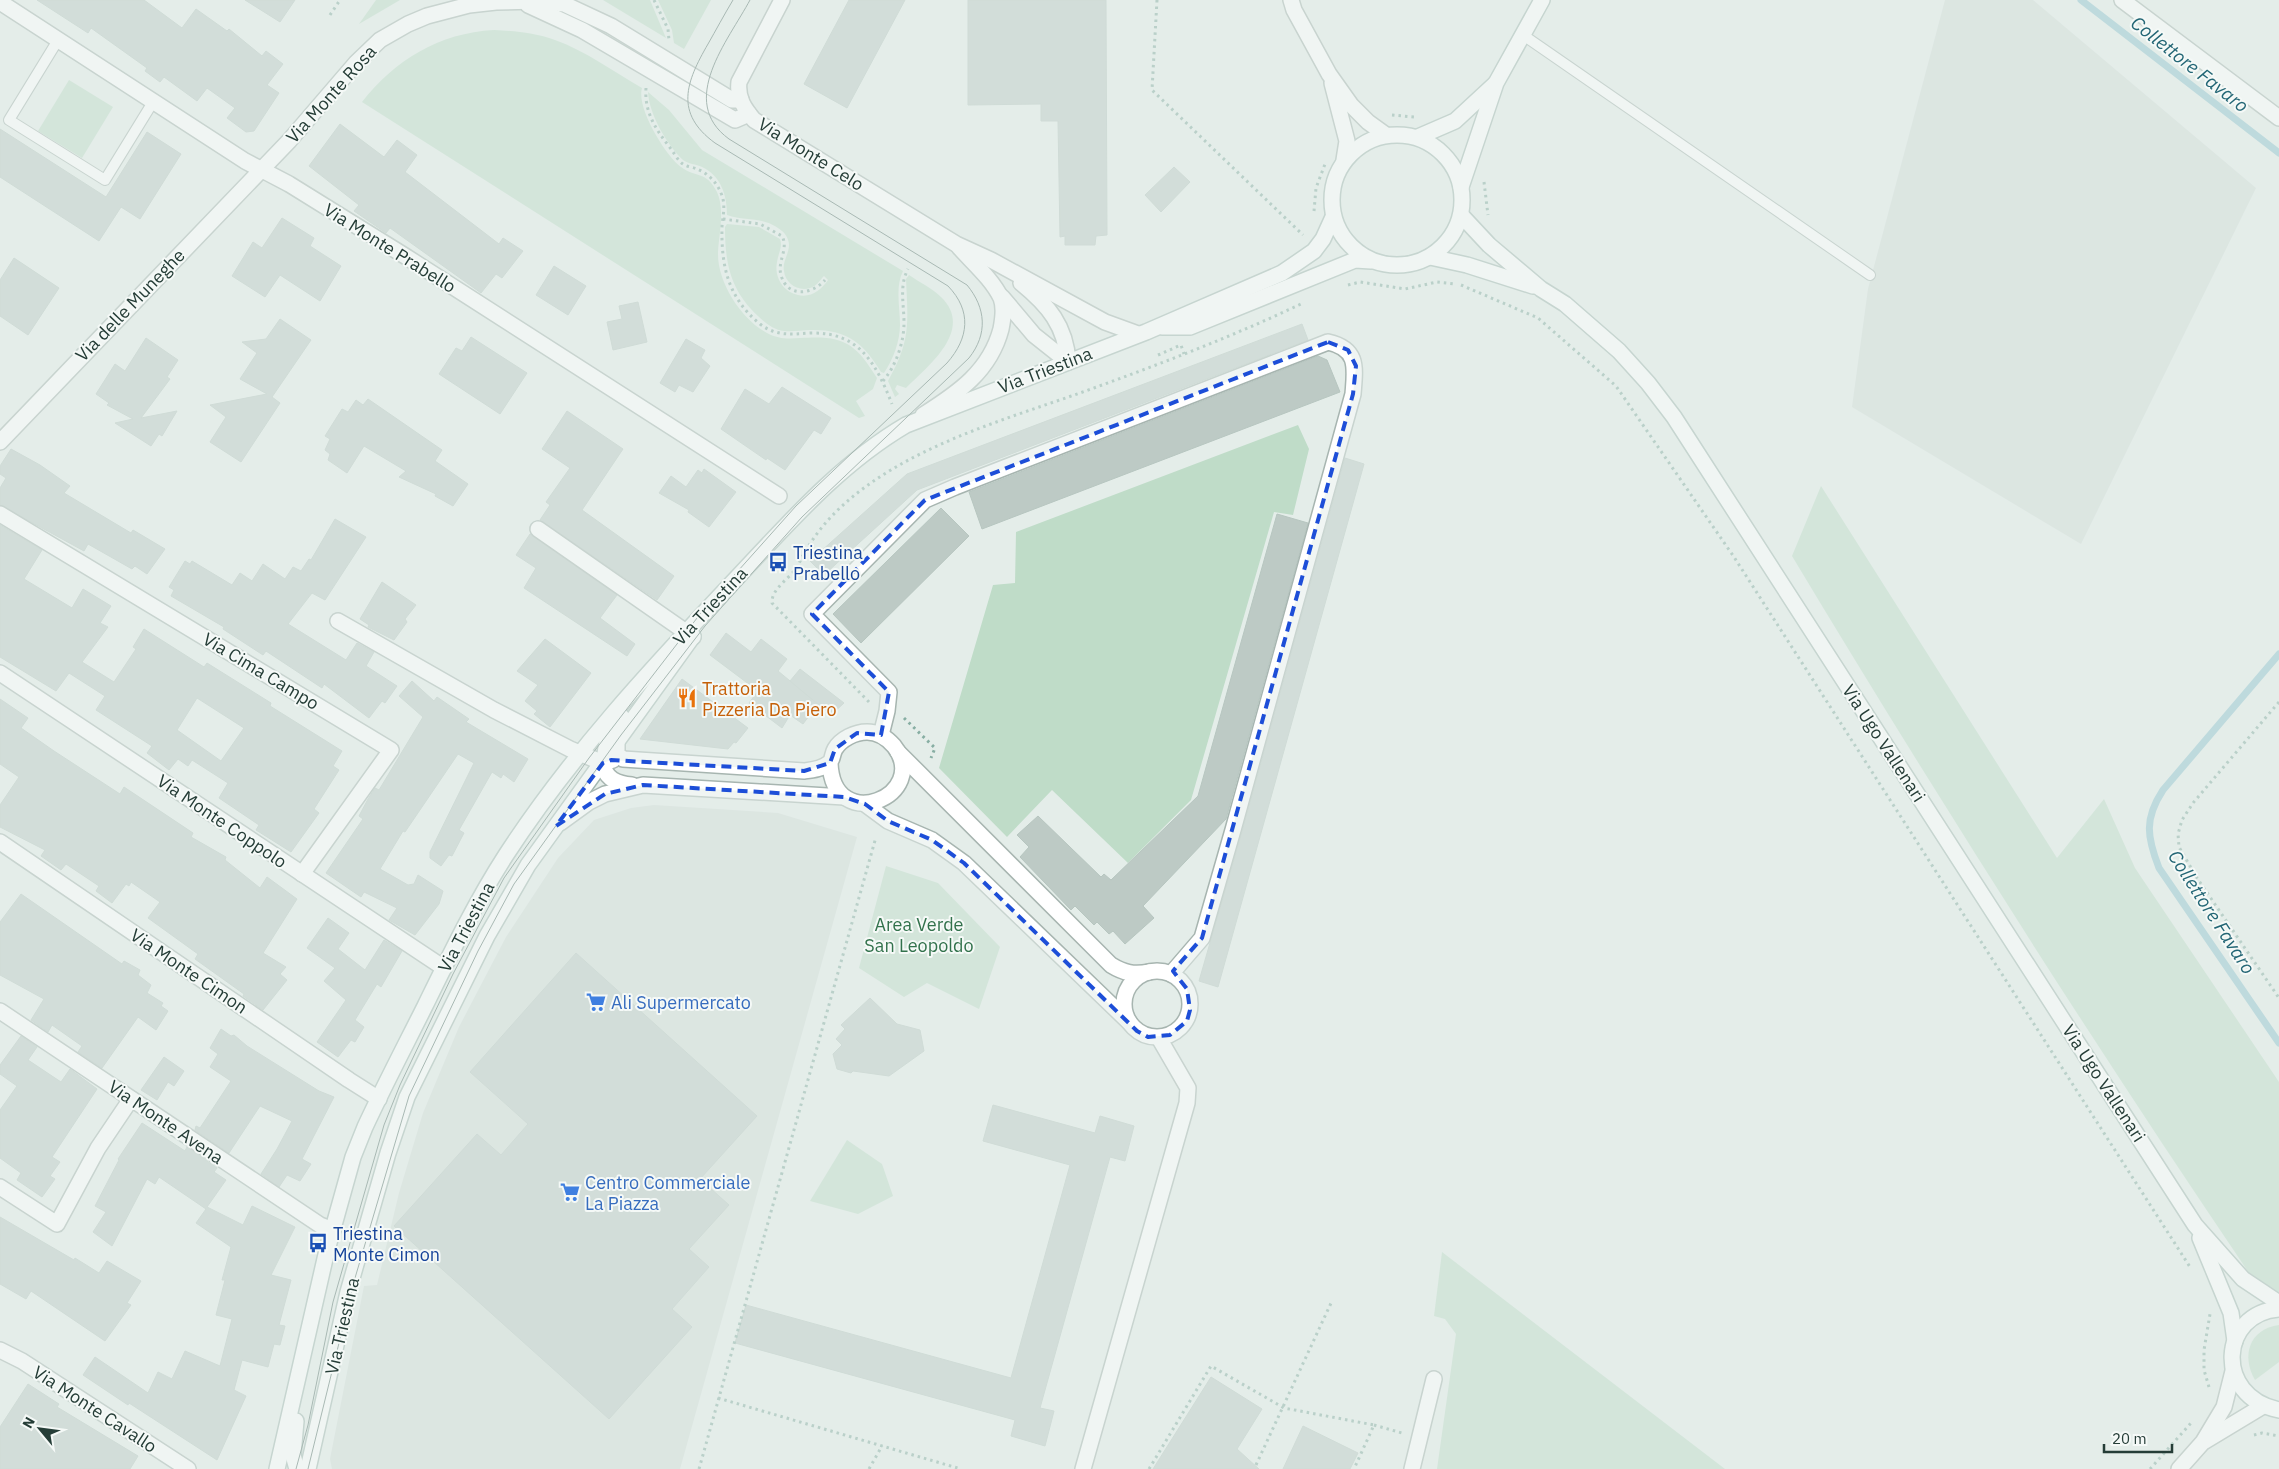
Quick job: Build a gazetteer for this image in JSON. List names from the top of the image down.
{
  "streets": {
    "street": [
      "Via Monte Rosa",
      "Via Monte Celo",
      "Via Monte Prabello",
      "Via delle Muneghe",
      "Via Triestina",
      "Via Cima Campo",
      "Via Ugo Vallenari",
      "Via Monte Coppolo",
      "Via Monte Cimon",
      "Via Monte Avena",
      "Via Monte Cavallo"
    ]
  },
  "crossings": [
    ["Via Monte Rosa", "Via Monte Celo"],
    ["Via Monte Rosa", "Via Monte Prabello"],
    ["Via Monte Rosa", "Via delle Muneghe"],
    ["Via Monte Celo", "Via Triestina"],
    ["Via Monte Prabello", "Via delle Muneghe"],
    ["Via Triestina", "Via Ugo Vallenari"],
    ["Via Triestina", "Via Monte Coppolo"],
    ["Via Triestina", "Via Monte Cimon"],
    ["Via Triestina", "Via Monte Avena"],
    ["Via Cima Campo", "Via Monte Coppolo"]
  ],
  "water": ["Collettore Favaro"],
  "parks": ["Area Verde San Leopoldo"],
  "places": {
    "bus stop": ["Triestina Prabello", "Triestina Monte Cimon"],
    "restaurant": ["Trattoria Pizzeria Da Piero"],
    "supermarket": ["Ali Supermercato", "Centro Commerciale La Piazza"]
  },
  "scale_bar": "20 m",
  "north": "top left"
}
